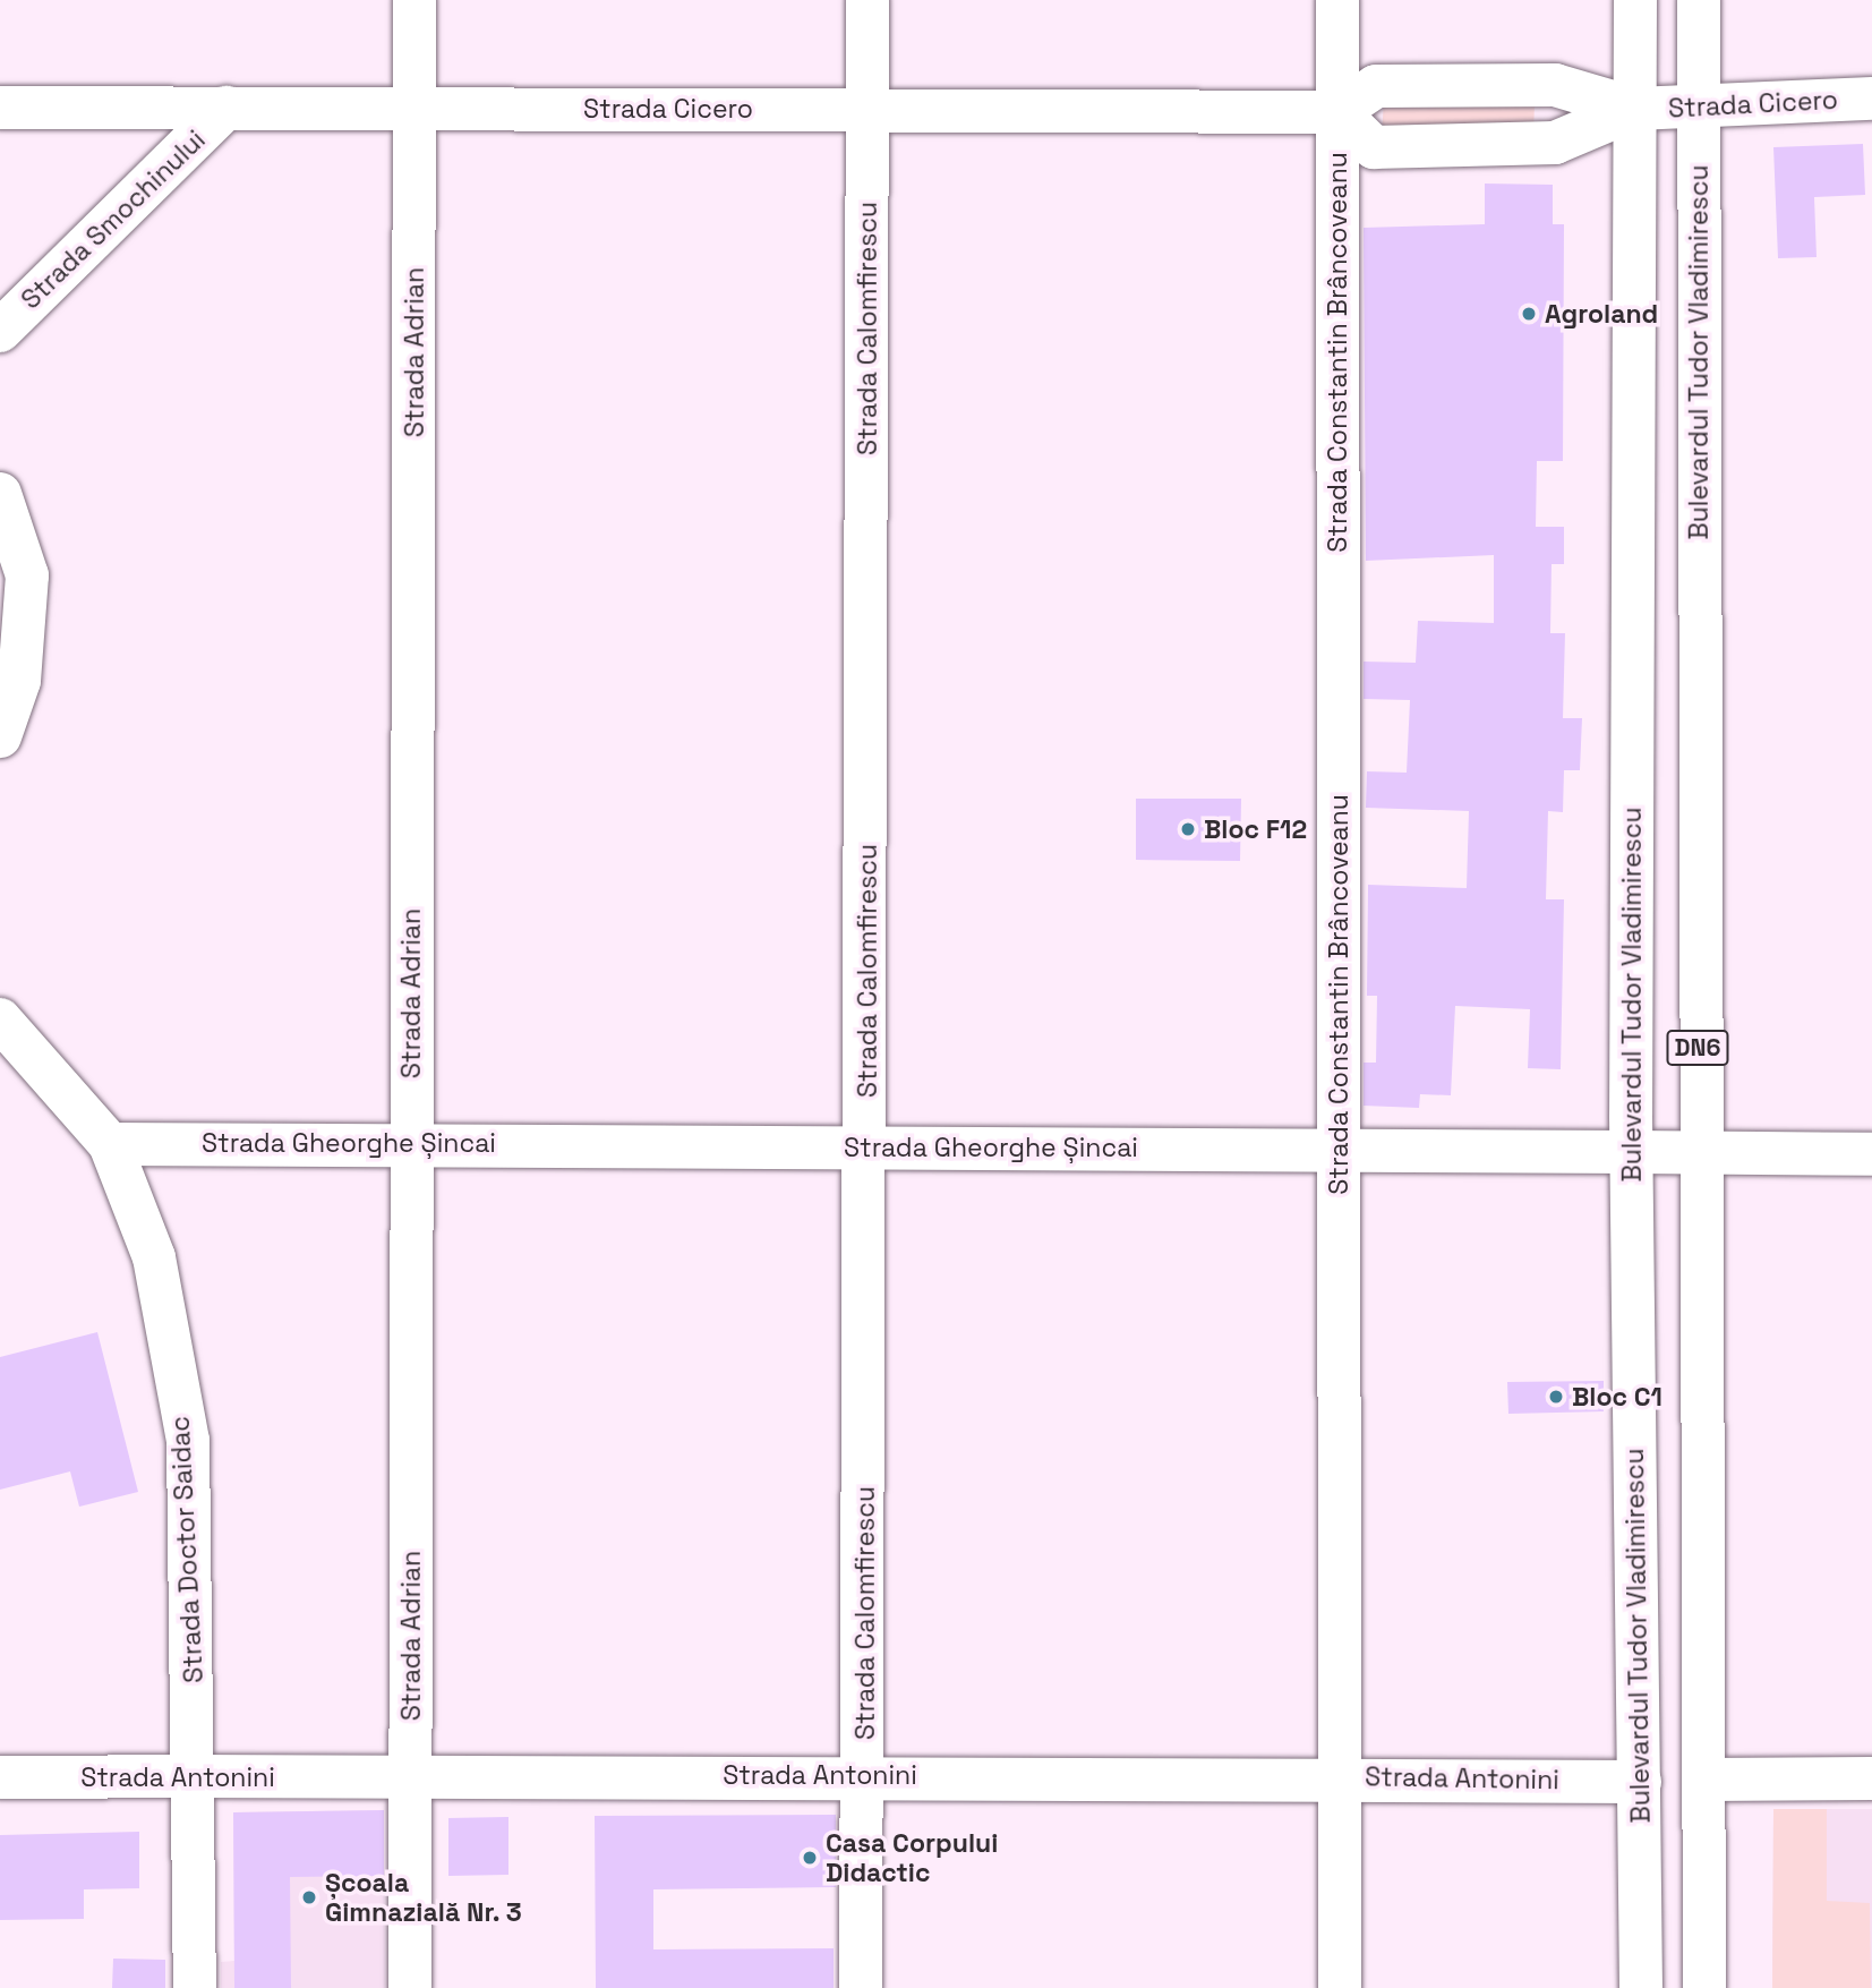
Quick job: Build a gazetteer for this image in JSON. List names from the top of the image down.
{
  "streets": {
    "street": [
      "Strada Cicero",
      "Strada Smochinului",
      "Strada Calomfirescu",
      "Strada Adrian",
      "Strada Constantin Brâncoveanu",
      "Bulevardul Tudor Vladimirescu",
      "DN6",
      "Strada Gheorghe Șincai",
      "Strada Doctor Saidac",
      "Strada Antonini"
    ]
  },
  "crossings": [
    ["Strada Cicero", "Strada Smochinului"],
    ["Strada Cicero", "Strada Calomfirescu"],
    ["Strada Cicero", "Strada Adrian"],
    ["Strada Cicero", "Strada Constantin Brâncoveanu"],
    ["Strada Cicero", "Bulevardul Tudor Vladimirescu"],
    ["Strada Calomfirescu", "Strada Gheorghe Șincai"],
    ["Strada Calomfirescu", "Strada Antonini"],
    ["Strada Adrian", "Strada Gheorghe Șincai"],
    ["Strada Adrian", "Strada Antonini"],
    ["Strada Constantin Brâncoveanu", "Strada Gheorghe Șincai"],
    ["Strada Constantin Brâncoveanu", "Strada Antonini"],
    ["Bulevardul Tudor Vladimirescu", "Strada Gheorghe Șincai"],
    ["Bulevardul Tudor Vladimirescu", "Strada Antonini"],
    ["Strada Gheorghe Șincai", "Strada Doctor Saidac"],
    ["Strada Doctor Saidac", "Strada Antonini"]
  ],
  "places": [
    "Agroland",
    "Bloc F12",
    "Bloc C1",
    "Casa Corpului Didactic",
    "Școala Gimnazială Nr. 3"
  ]
}
